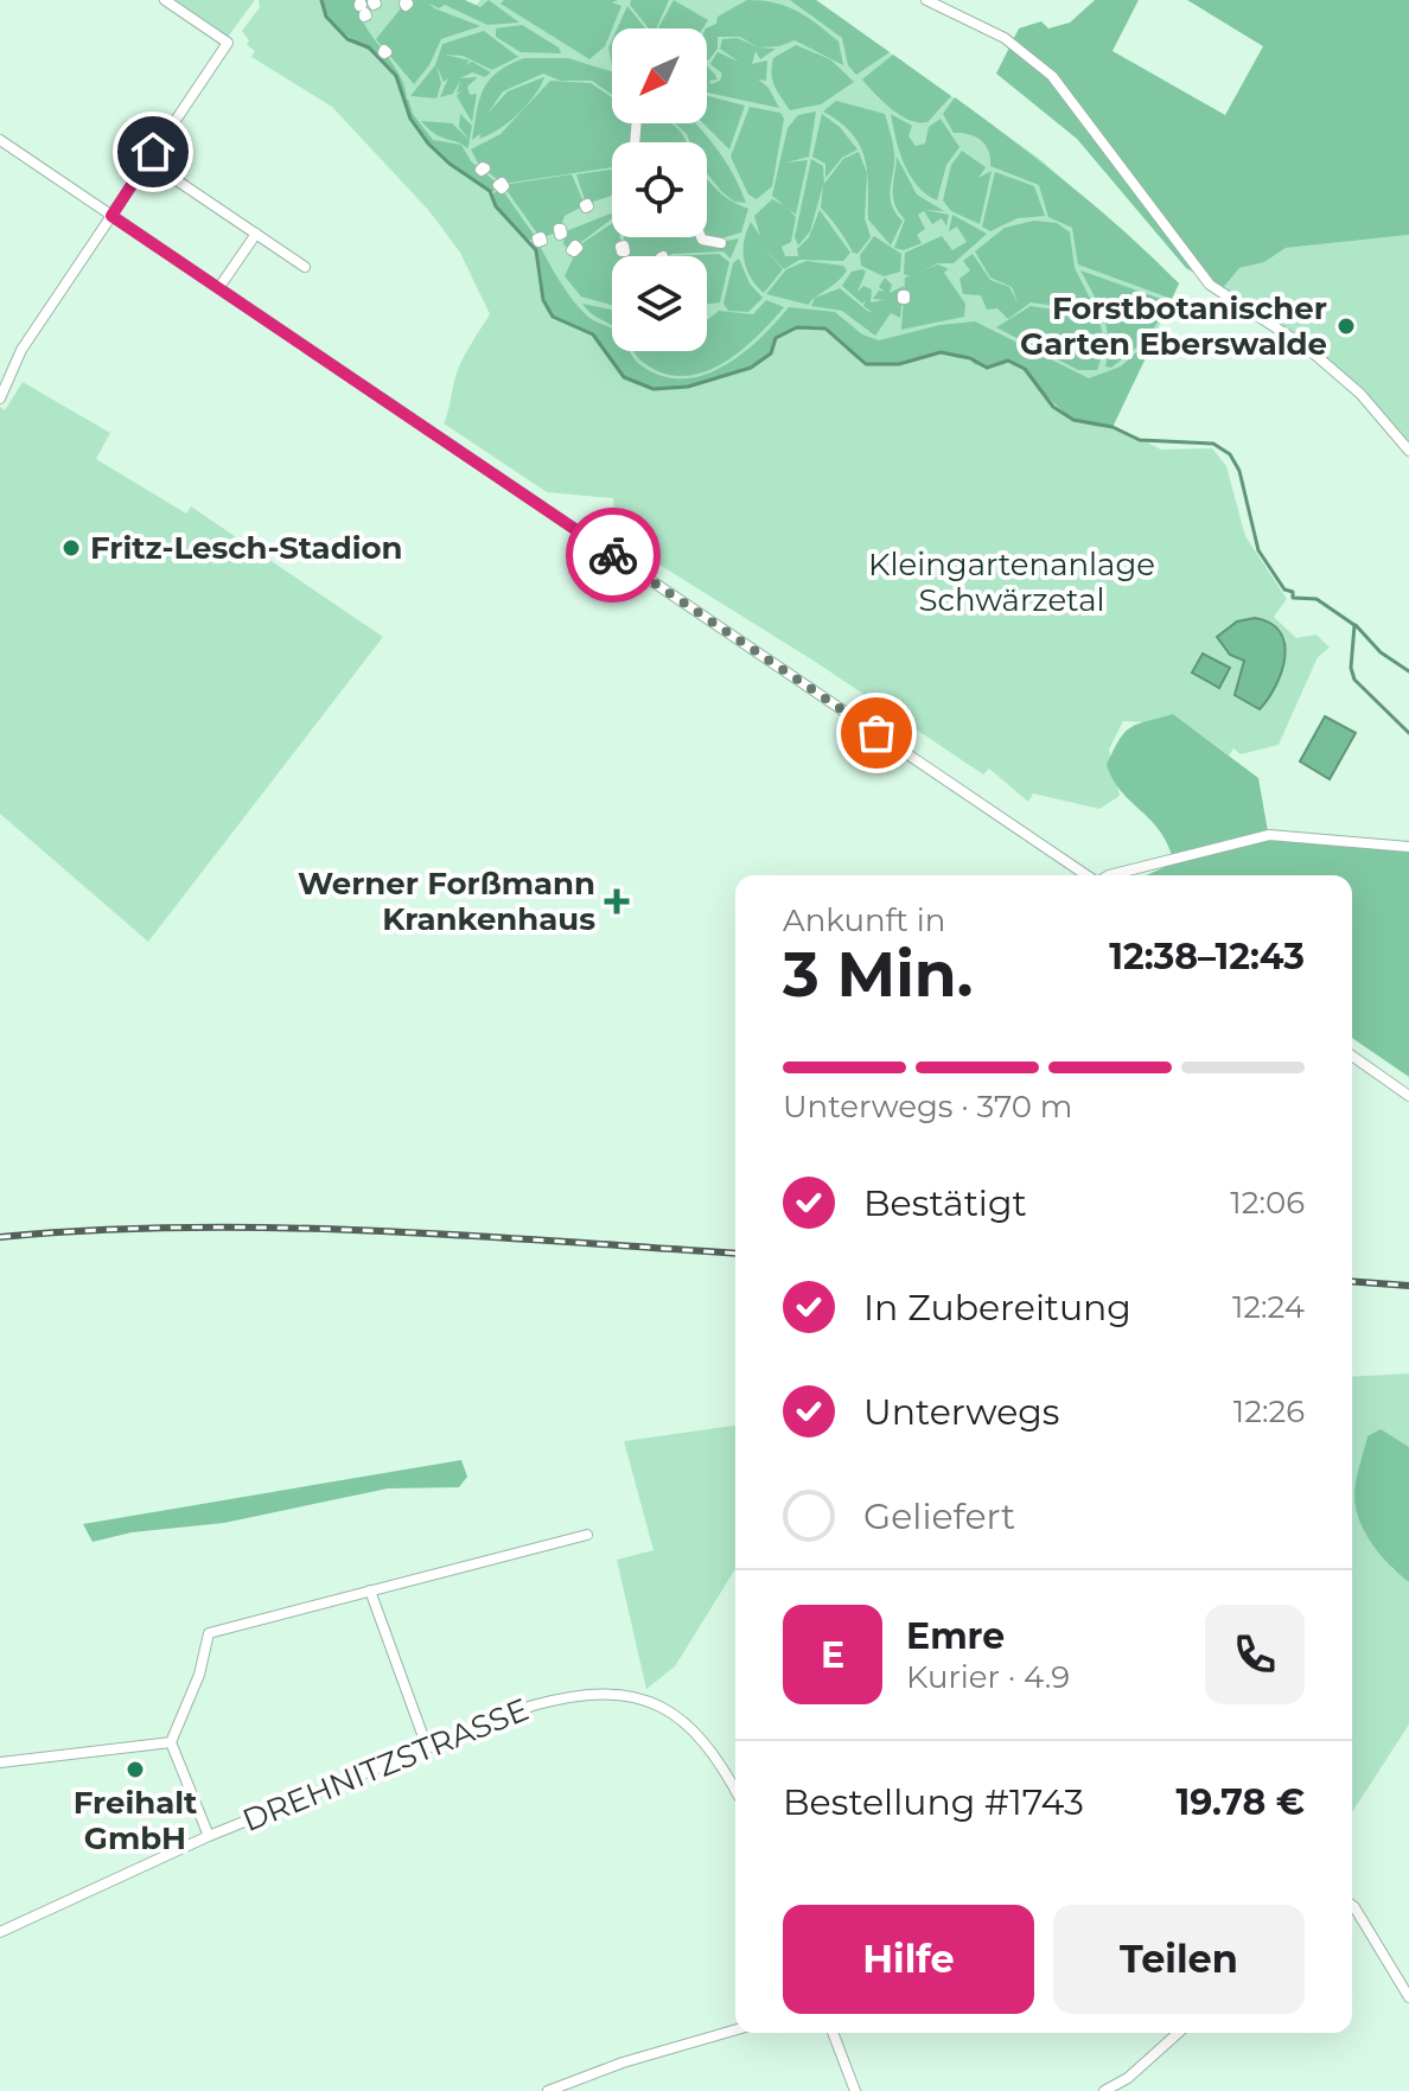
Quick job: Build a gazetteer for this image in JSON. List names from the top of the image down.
{
  "streets": {
    "street": ["DREHNITZSTRASSE"]
  },
  "parks": ["Kleingartenanlage Schwärzetal"],
  "places": {
    "other": ["Forstbotanischer Garten Eberswalde", "Fritz-Lesch-Stadion", "Freihalt GmbH"],
    "health": ["Werner Forßmann Krankenhaus"]
  },
  "north": "bottom left",
  "page": {
    "heading": ["3 Min.", "Ankunft in", "12:38–12:43"],
    "panel": [
      "Emre",
      "Kurier · 4.9",
      "Bestellung #1743",
      "19.78 €"
    ],
    "bar": "Unterwegs · 370 m",
    "list": [
      ["Bestätigt", "12:06"],
      ["In Zubereitung", "12:24"],
      ["Unterwegs", "12:26"],
      "Geliefert"
    ],
    "round": "E",
    "buttons": ["Hilfe", "Teilen"]
  }
}
